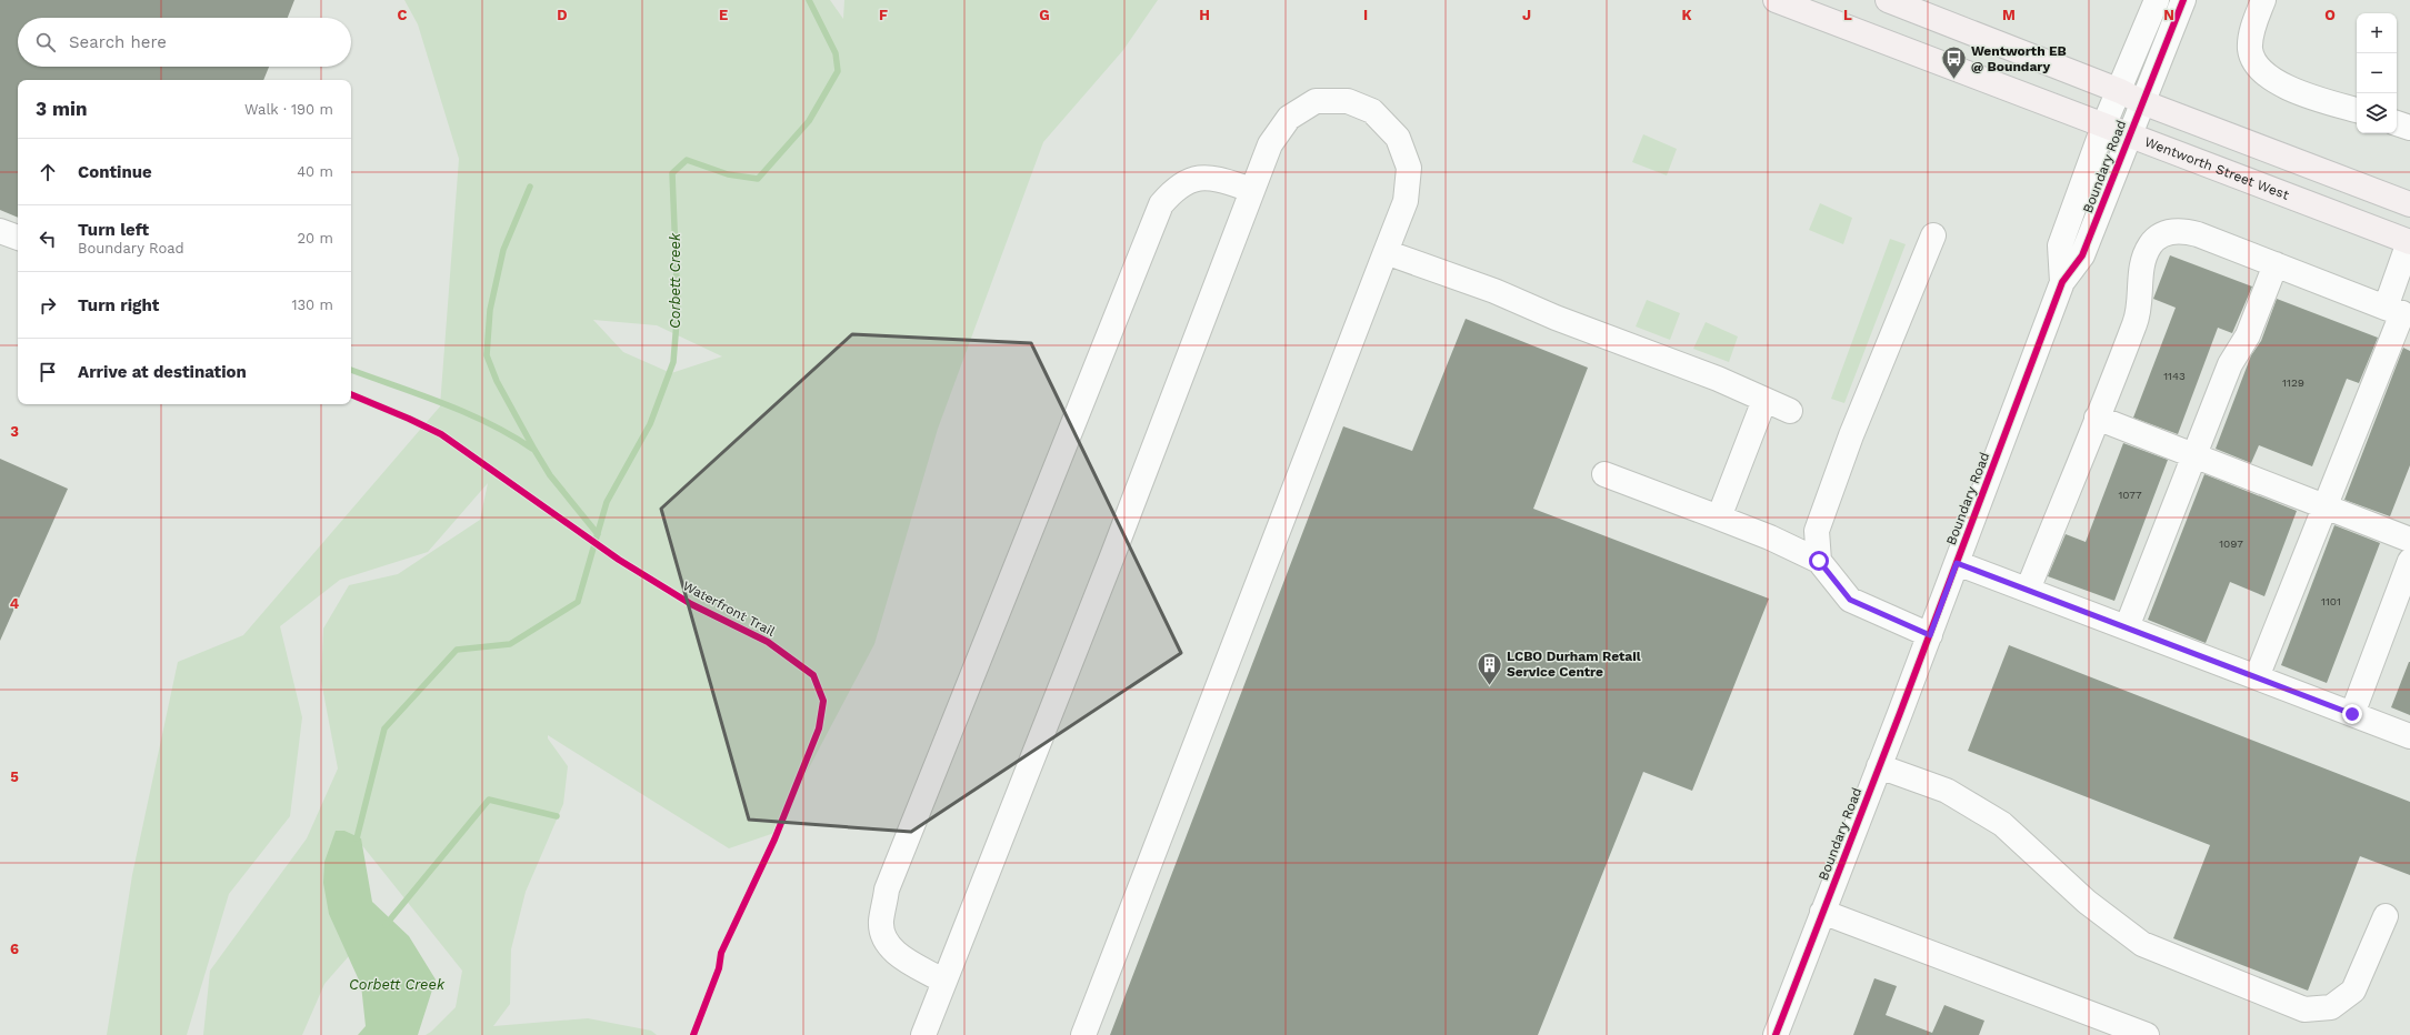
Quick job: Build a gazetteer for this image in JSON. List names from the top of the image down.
{
  "streets": {
    "main road": ["Wentworth Street West"],
    "street": ["Boundary Road"],
    "cycle path": ["Waterfront Trail"]
  },
  "crossings": [
    ["Boundary Road", "Wentworth Street West"]
  ],
  "water": ["Corbett Creek"],
  "places": {
    "bus stop": ["Wentworth EB @ Boundary"],
    "building": ["LCBO Durham Retail Service Centre"]
  },
  "house_numbers": [
    "1143",
    "1129",
    "1077",
    "1097",
    "1101"
  ],
  "page": {
    "map_buttons": ["+", "−"],
    "search": "Search here",
    "heading": ["3 min", "Walk · 190 m"],
    "list": [
      ["Continue", "40 m"],
      ["Turn left", "Boundary Road", "20 m"],
      ["Turn right", "130 m"],
      "Arrive at destination"
    ]
  },
  "grid": {
    "columns": [
      "C",
      "D",
      "E",
      "F",
      "G",
      "H",
      "I",
      "J",
      "K",
      "L",
      "M",
      "N",
      "O"
    ],
    "rows": [
      "3",
      "4",
      "5",
      "6"
    ]
  }
}
